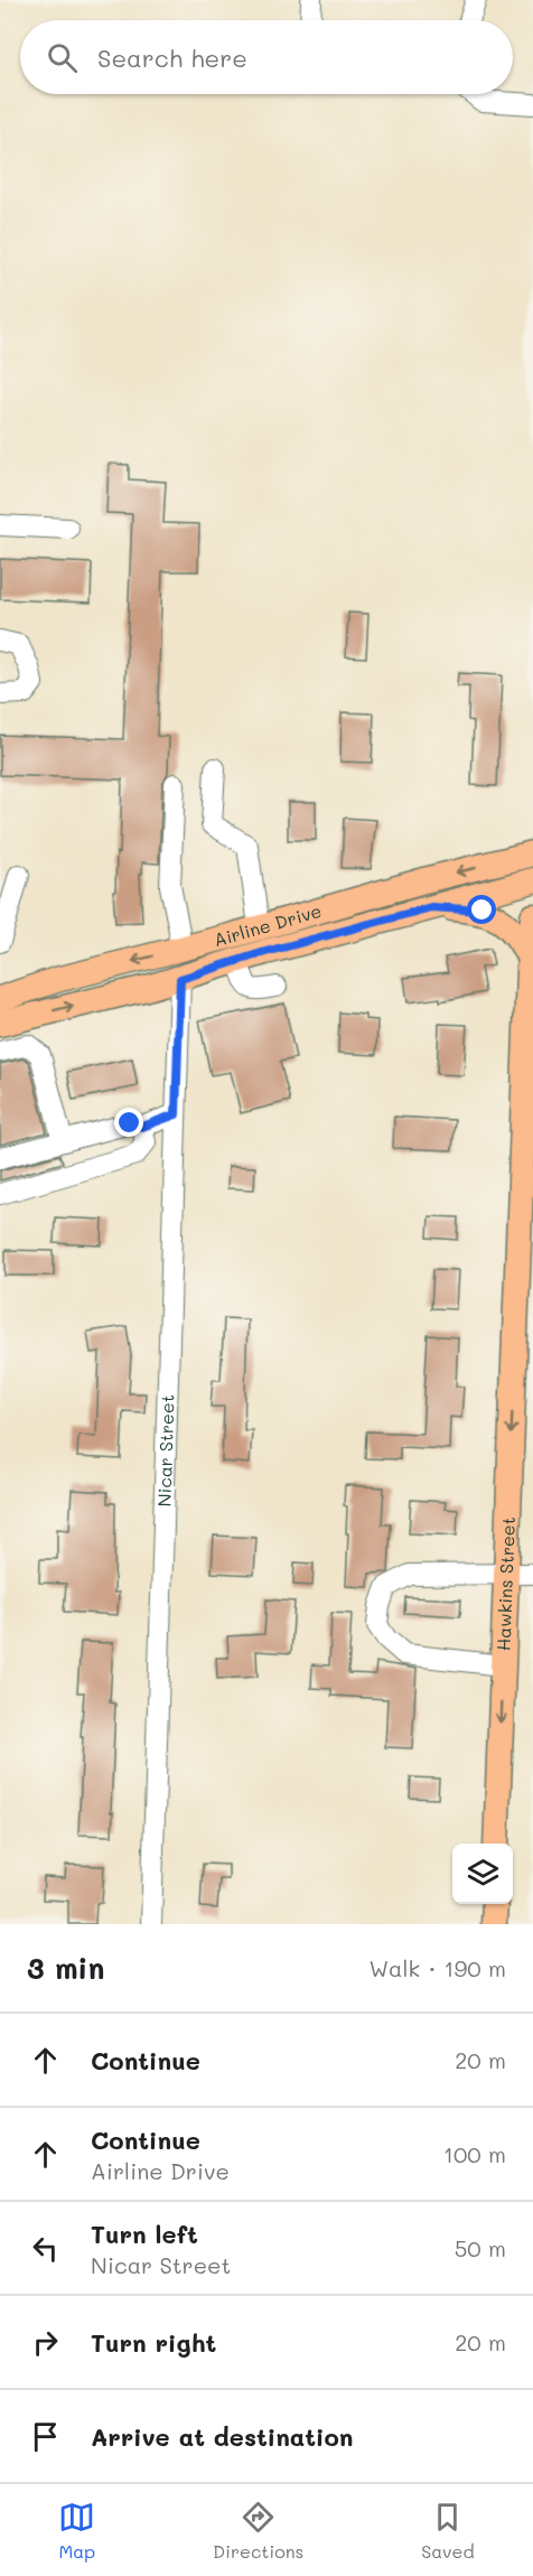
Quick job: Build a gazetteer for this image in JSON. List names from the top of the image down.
{
  "streets": {
    "main road": ["Airline Drive", "Hawkins Street"],
    "street": ["Nicar Street"]
  },
  "crossings": [
    ["Airline Drive", "Nicar Street"]
  ],
  "one_way": ["Hawkins Street"],
  "page": {
    "search": "Search here",
    "heading": ["3 min", "Walk · 190 m"],
    "list": [
      ["Continue", "20 m"],
      ["Continue", "Airline Drive", "100 m"],
      ["Turn left", "Nicar Street", "50 m"],
      ["Turn right", "20 m"],
      "Arrive at destination"
    ],
    "nav": ["Map", "Directions", "Saved"]
  }
}
